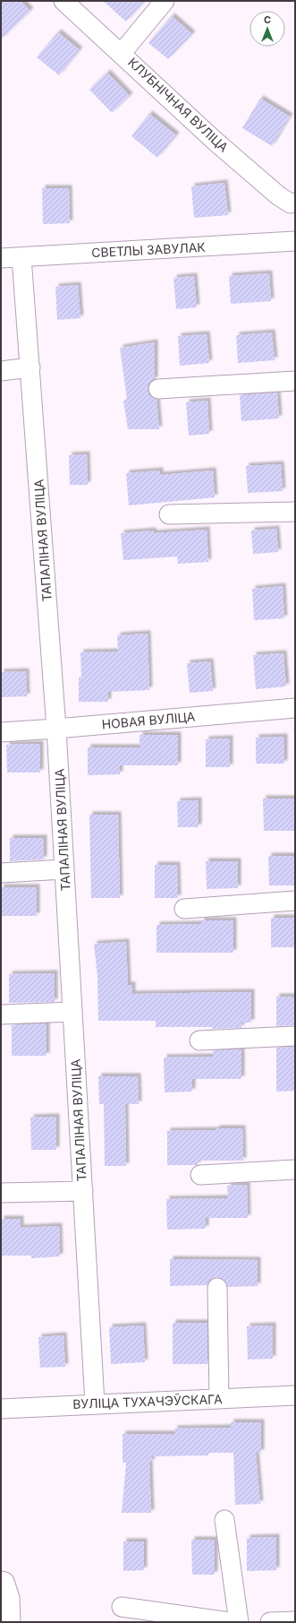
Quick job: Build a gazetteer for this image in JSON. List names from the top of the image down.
{
  "streets": {
    "street": [
      "КЛУБНІЧНАЯ ВУЛІЦА",
      "СВЕТЛЫ ЗАВУЛАК",
      "ТАПАЛІНАЯ ВУЛІЦА",
      "НОВАЯ ВУЛІЦА",
      "ВУЛІЦА ТУХАЧЭЎСКАГА"
    ]
  },
  "crossings": [
    ["СВЕТЛЫ ЗАВУЛАК", "ТАПАЛІНАЯ ВУЛІЦА"],
    ["ТАПАЛІНАЯ ВУЛІЦА", "НОВАЯ ВУЛІЦА"],
    ["ТАПАЛІНАЯ ВУЛІЦА", "ВУЛІЦА ТУХАЧЭЎСКАГА"]
  ],
  "north": "top"
}
